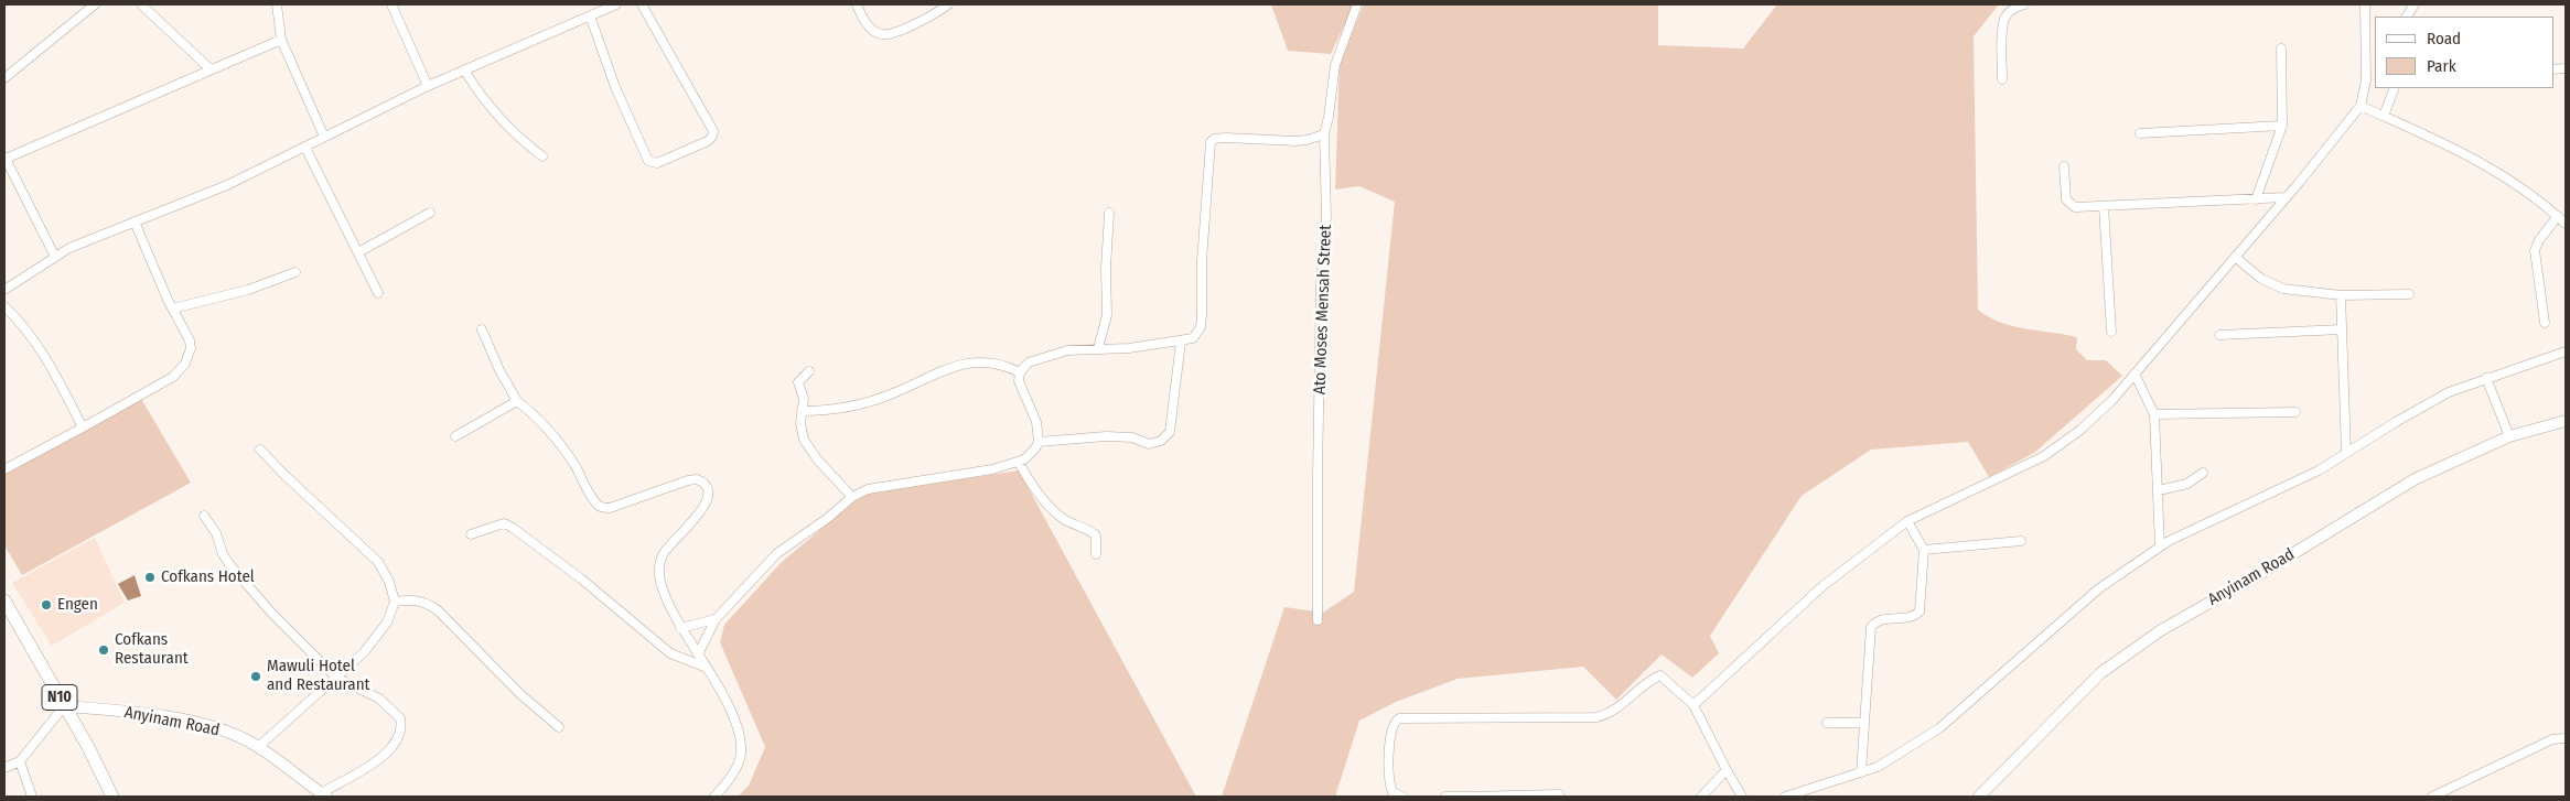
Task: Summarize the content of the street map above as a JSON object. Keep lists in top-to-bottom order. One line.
{"streets":{"main road":["N10"],"street":["Ato Moses Mensah Street","Anyinam Road"]},"crossings":[["Anyinam Road","N10"]],"places":["Cofkans Hotel","Engen","Cofkans Restaurant","Mawuli Hotel and Restaurant"],"legend":["Road","Park"]}
